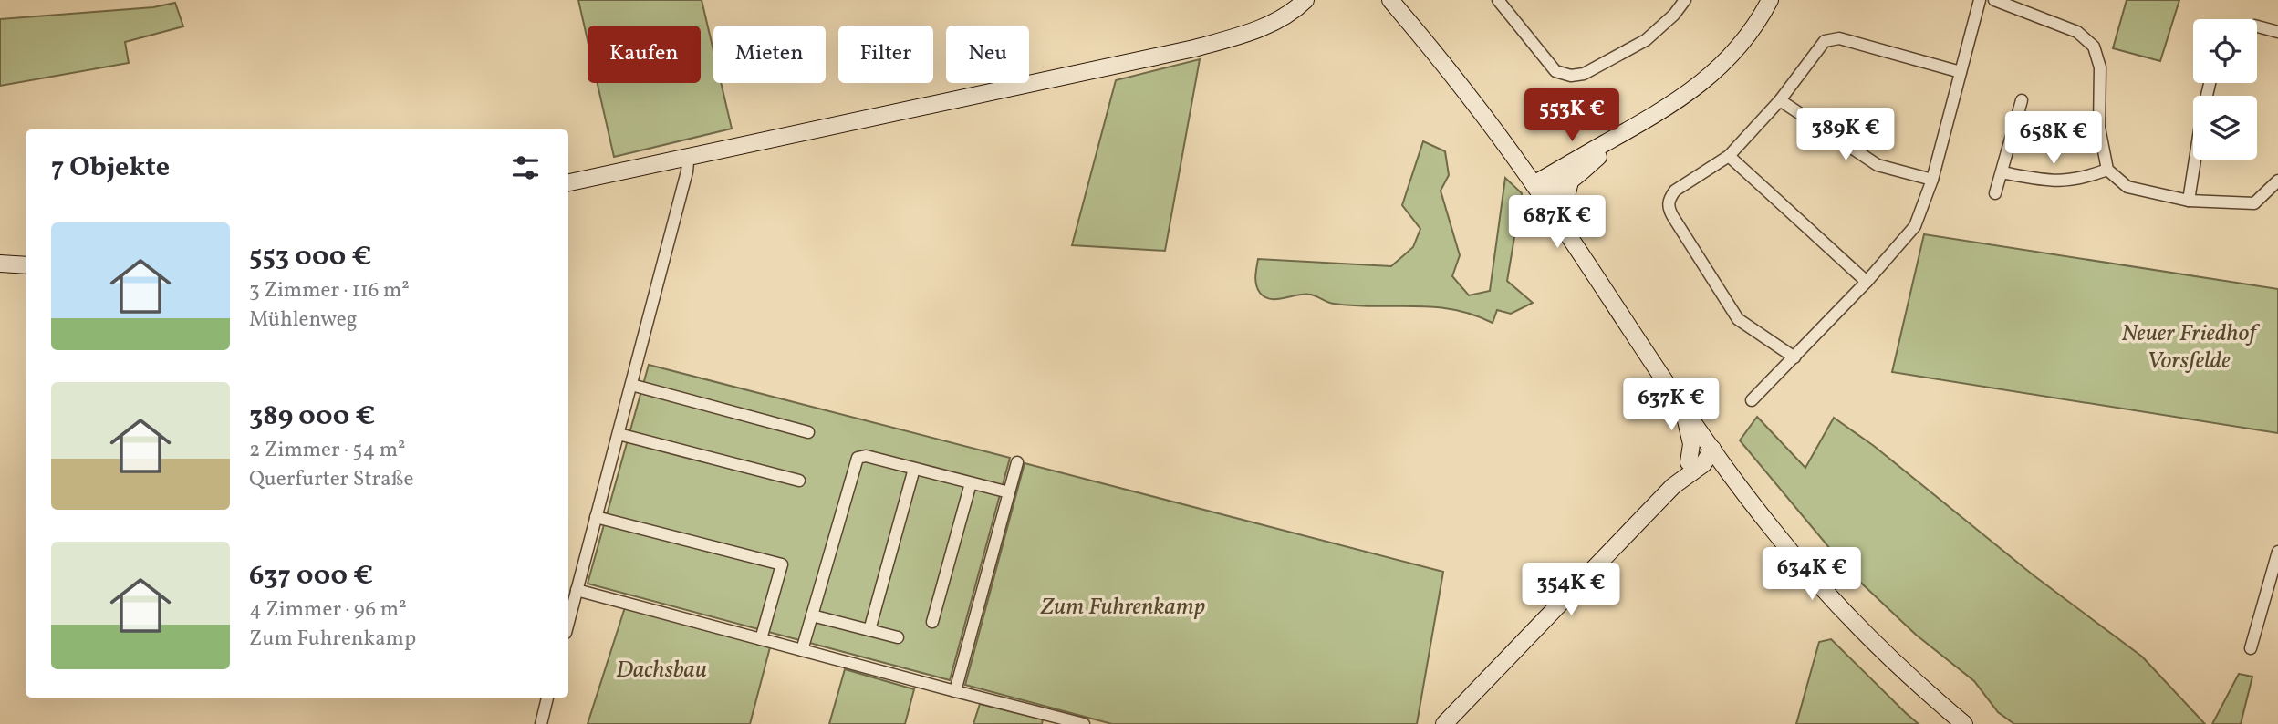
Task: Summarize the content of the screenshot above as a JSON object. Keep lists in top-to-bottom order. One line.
{"parks":["Neuer Friedhof Vorsfelde","Zum Fuhrenkamp","Dachsbau"],"page":{"chip":["Kaufen","Mieten","Filter","Neu"],"price":["553K €","389K €","658K €","687K €","637K €","634K €","354K €"],"heading":"7 Objekte","list":[{"name":"553 000 €","note":"3 Zimmer · 116 m² · Mühlenweg"},{"name":"389 000 €","note":"2 Zimmer · 54 m² · Querfurter Straße"},{"name":"637 000 €","note":"4 Zimmer · 96 m² · Zum Fuhrenkamp"}]}}
